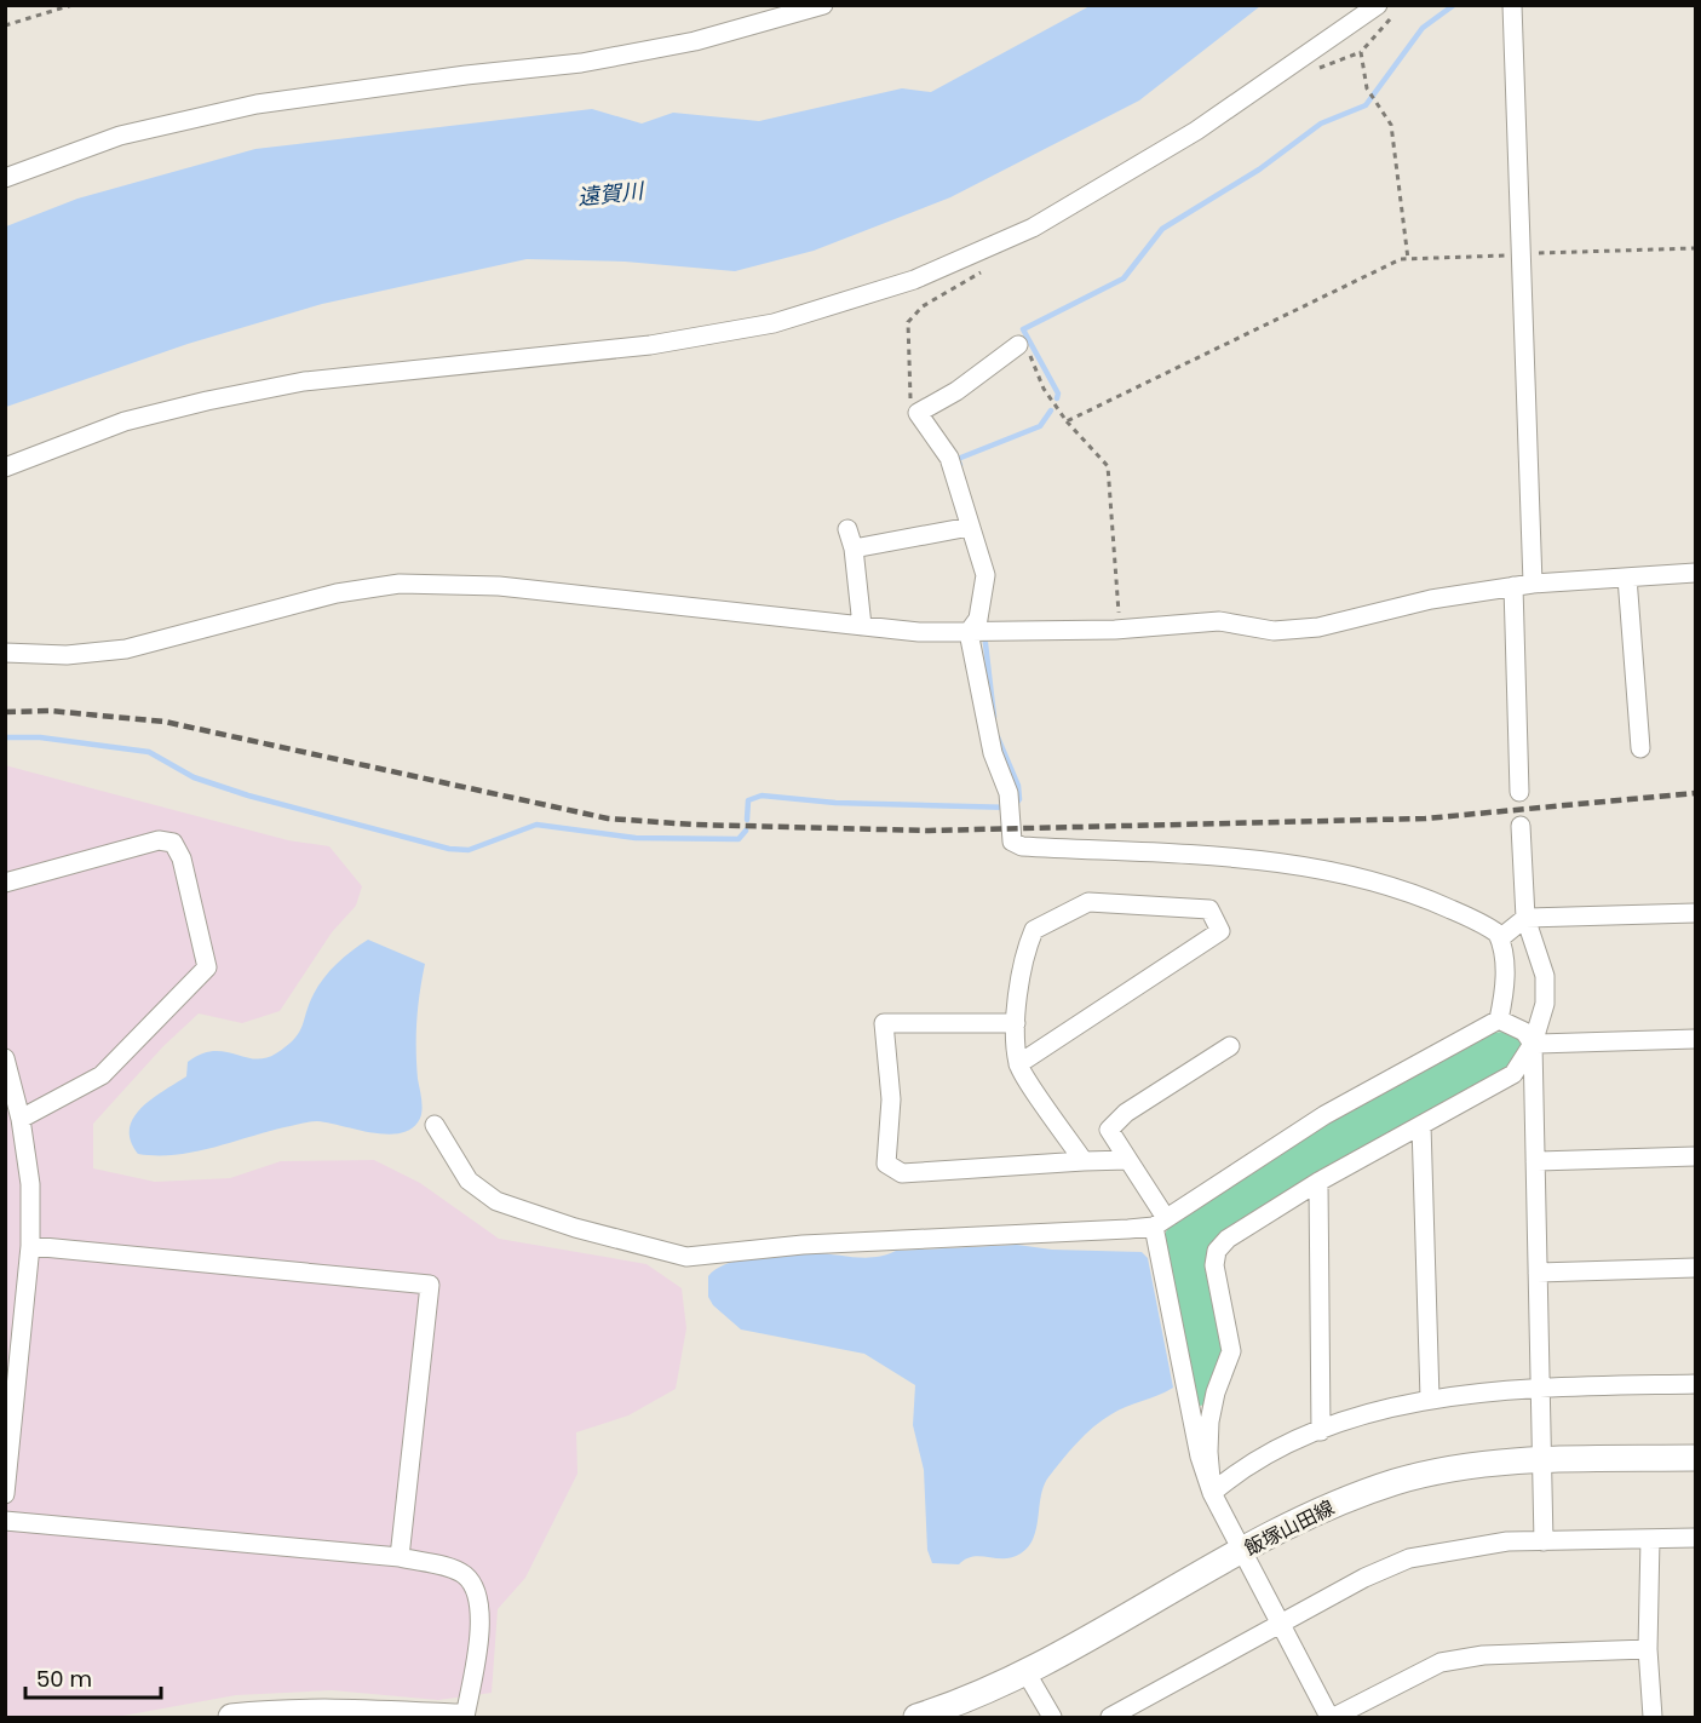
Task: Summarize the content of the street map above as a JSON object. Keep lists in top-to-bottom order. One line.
{"streets":{"main road":["飯塚山田線"]},"water":["遠賀川"],"scale_bar":"50 m"}
